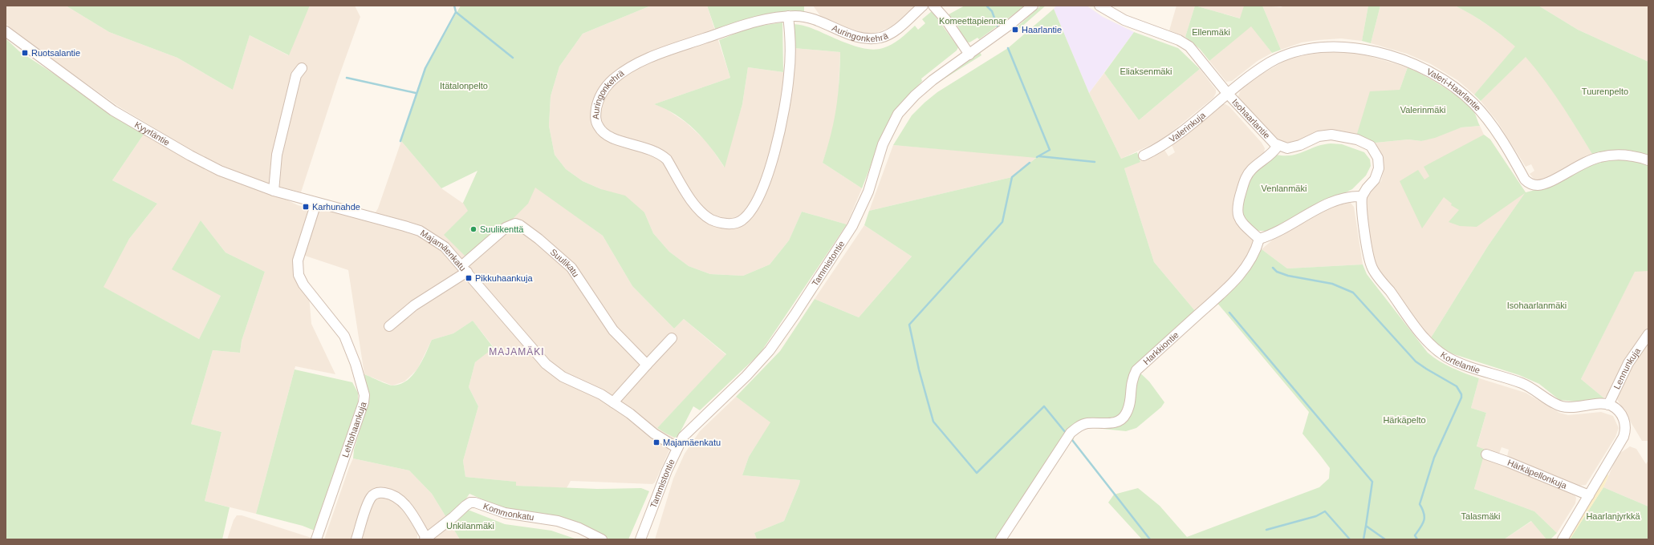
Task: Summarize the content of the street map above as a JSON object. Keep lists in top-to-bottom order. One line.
{"streets":{"street":["Auringonkehrä","Valeri-Haarlantie","Isohaarlantie","Valerinkuja","Kyyrläntie","Majamäenkatu","Suulikatu","Tammistontie","Harkkiontie","Kortelantie","Lennunkuja","Lehtohaankuja","Härkäpellonkuja","Kommonkatu"]},"crossings":[["Valeri-Haarlantie","Isohaarlantie"],["Valeri-Haarlantie","Valerinkuja"],["Isohaarlantie","Valerinkuja"],["Isohaarlantie","Kortelantie"],["Kyyrläntie","Majamäenkatu"],["Kyyrläntie","Lehtohaankuja"],["Majamäenkatu","Suulikatu"],["Majamäenkatu","Tammistontie"],["Majamäenkatu","Lehtohaankuja"],["Kortelantie","Lennunkuja"]],"districts":["MAJAMÄKI"],"parks":["Komeettapiennar","Ellenmäki","Eliaksenmäki","Itätalonpelto","Tuurenpelto","Valerinmäki","Venlanmäki","Isohaarlanmäki","Härkäpelto","Talasmäki","Haarlanjyrkkä","Unkilanmäki"],"places":{"transit":["Haarlantie","Ruotsalantie","Karhunahde","Pikkuhaankuja","Majamäenkatu"],"other":["Suulikenttä"]}}
